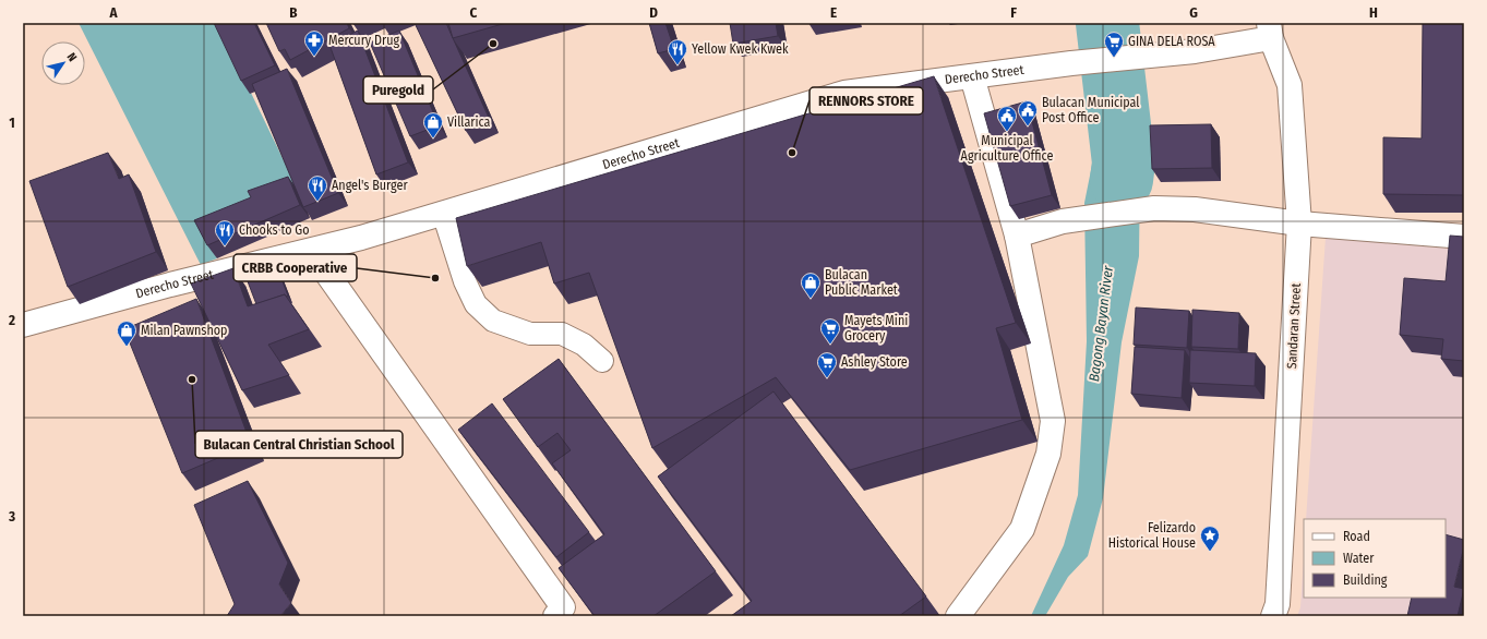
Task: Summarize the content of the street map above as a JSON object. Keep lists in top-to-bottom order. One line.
{"streets":{"street":["Derecho Street","Sandaran Street"]},"crossings":[["Derecho Street","Sandaran Street"]],"water":["Bagong Bayan River"],"places":{"other":["Puregold","RENNORS STORE","CRBB Cooperative","Bulacan Central Christian School"],"pharmacy":["Mercury Drug"],"supermarket":["GINA DELA ROSA","Mayets Mini Grocery","Ashley Store"],"restaurant":["Yellow Kwek Kwek","Angel's Burger","Chooks to Go"],"public building":["Bulacan Municipal Post Office","Municipal Agriculture Office"],"shop":["Villarica","Bulacan Public Market","Milan Pawnshop"],"place":["Felizardo Historical House"]},"legend":["Road","Water","Building"],"north":"top right","grid":{"columns":["A","B","C","D","E","F","G","H"],"rows":["1","2","3"]}}
